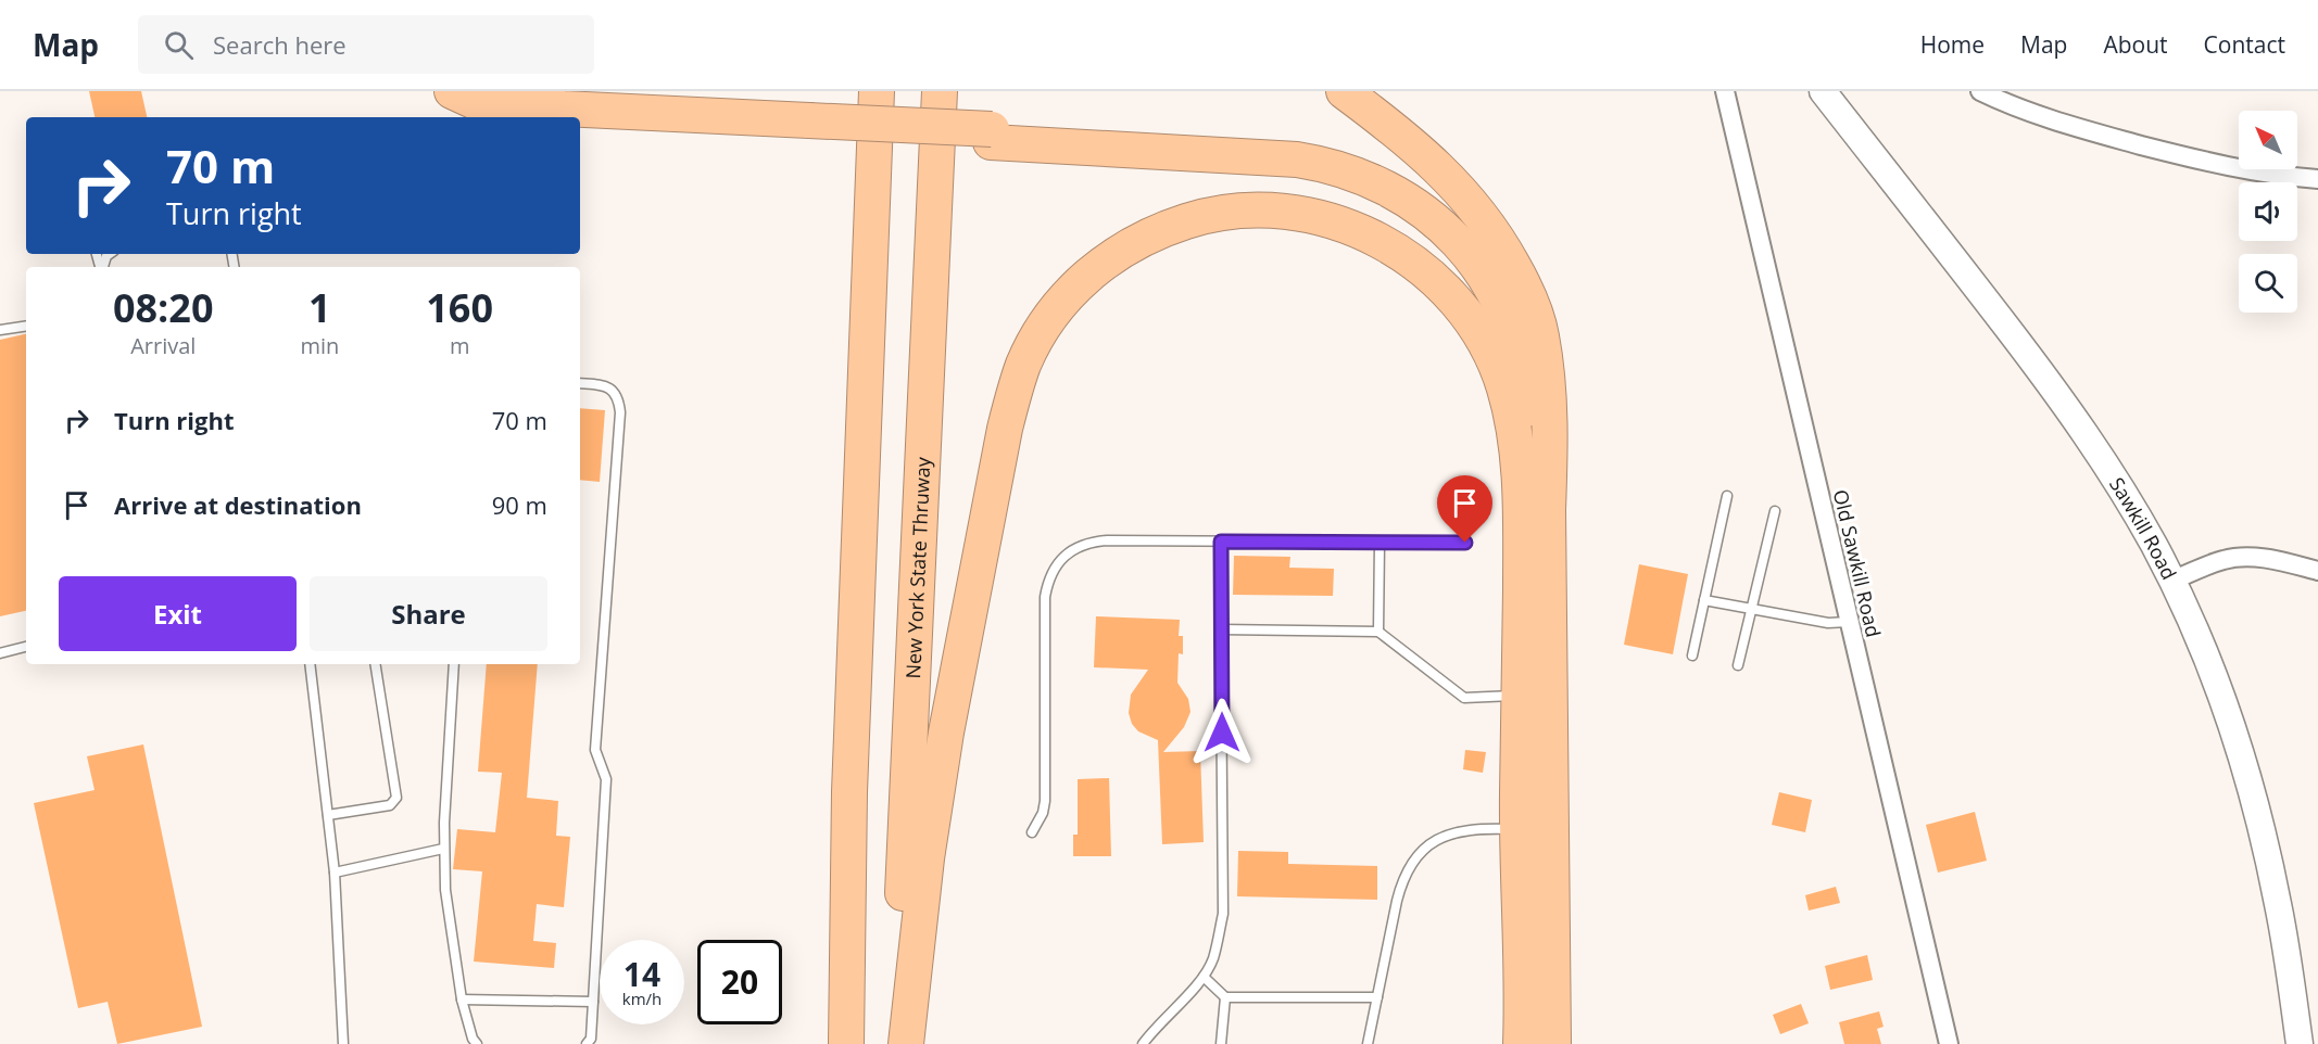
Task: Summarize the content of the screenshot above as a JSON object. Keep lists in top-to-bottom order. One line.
{"streets":{"highway":["New York State Thruway"],"street":["Sawkill Road","Old Sawkill Road"]},"north":"top left","page":{"header":"Map","search":"Search here","nav":["Home","Map","About","Contact"],"turn":["70 m","Turn right"],"eta":["08:20","Arrival","1","min","160","m"],"list":[{"name":"Turn right","value":"70 m"},{"name":"Arrive at destination","value":"90 m"}],"buttons":["Exit","Share"],"speed":"14 km/h","limit":"20"}}
